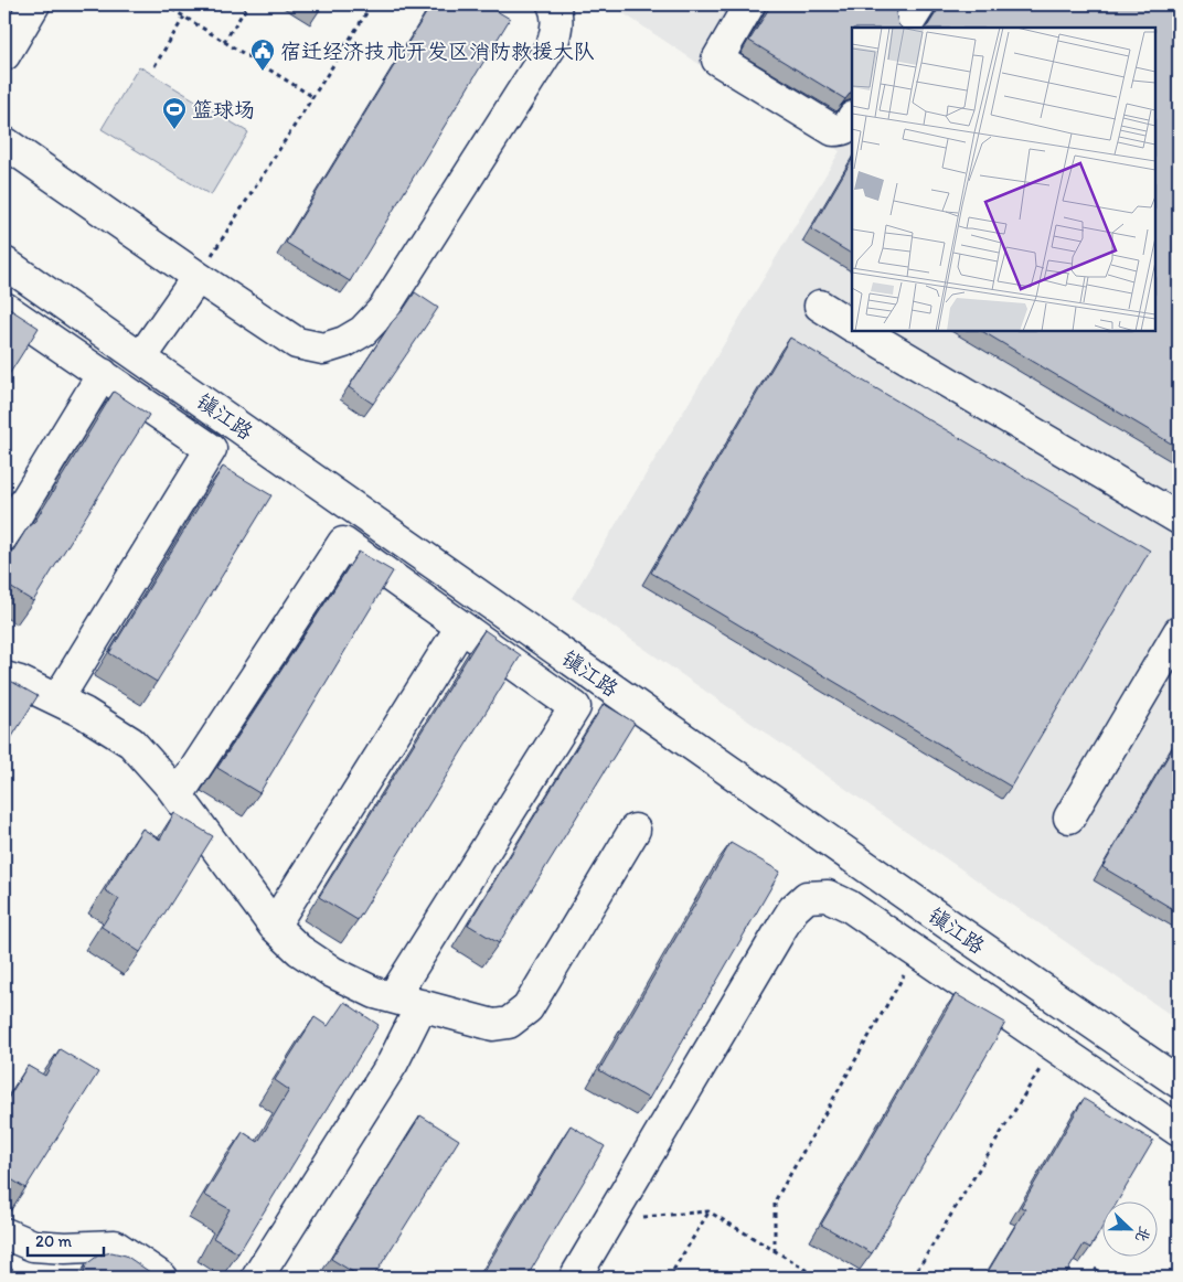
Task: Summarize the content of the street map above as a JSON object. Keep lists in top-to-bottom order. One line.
{"streets":{"street":["镇江路"]},"places":{"public building":["宿迁经济技术开发区消防救援大队"],"sports":["篮球场"]},"scale_bar":"20 m","north":"right"}
